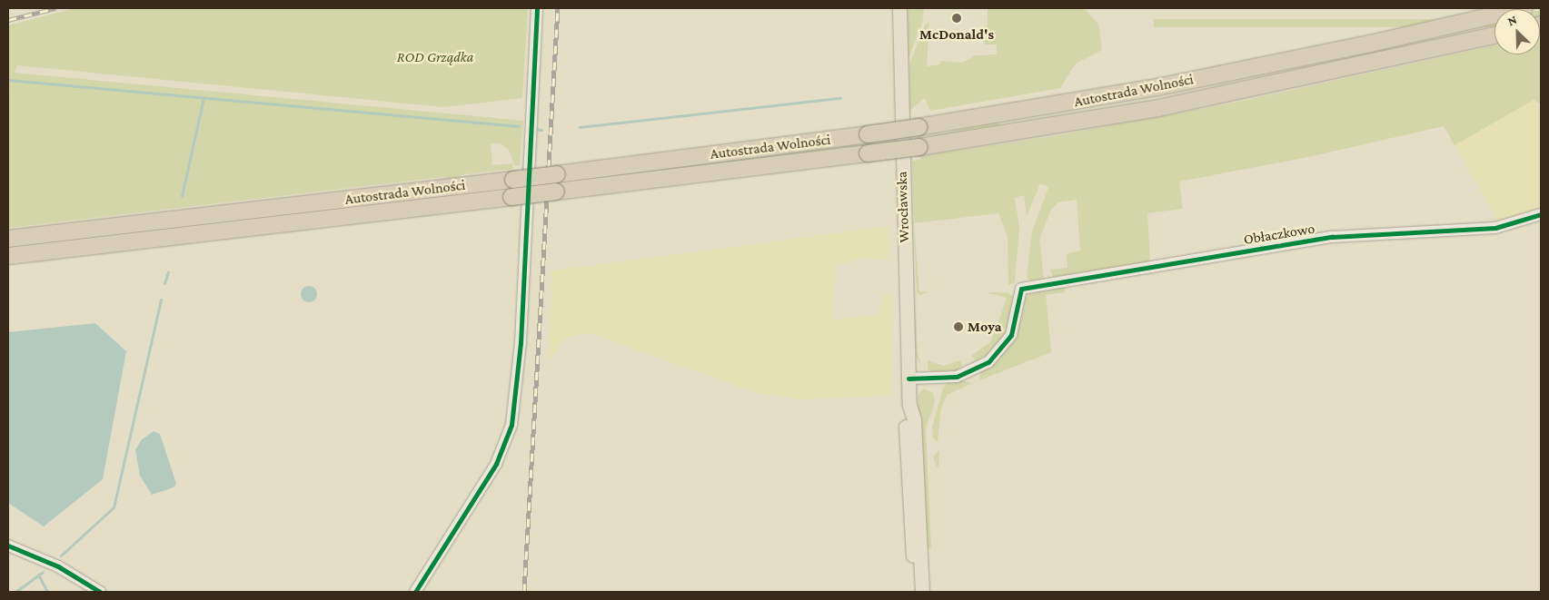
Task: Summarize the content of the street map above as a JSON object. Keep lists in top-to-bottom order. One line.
{"streets":{"highway":["Autostrada Wolności"],"main road":["Wrocławska"],"street":["Obłaczkowo"]},"crossings":[["Wrocławska","Obłaczkowo"]],"parks":["ROD Grządka"],"places":["McDonald's","Moya"],"north":"top left"}
